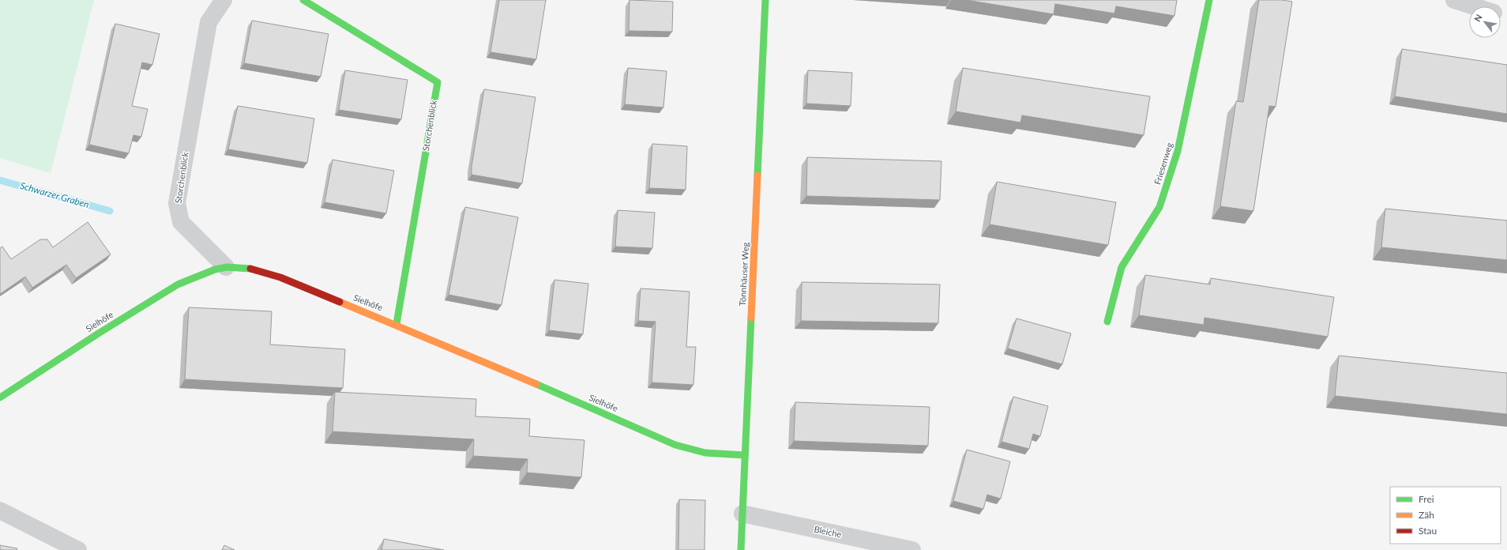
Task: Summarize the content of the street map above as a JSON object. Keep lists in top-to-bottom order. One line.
{"streets":{"street":["Storchenblick","Friesenweg","Tönnhäuser Weg","Sielhöfe","Bleiche"]},"crossings":[["Storchenblick","Sielhöfe"],["Tönnhäuser Weg","Sielhöfe"],["Tönnhäuser Weg","Bleiche"]],"water":["Schwarzer Graben"],"legend":["Frei","Zäh","Stau"],"north":"top left"}
